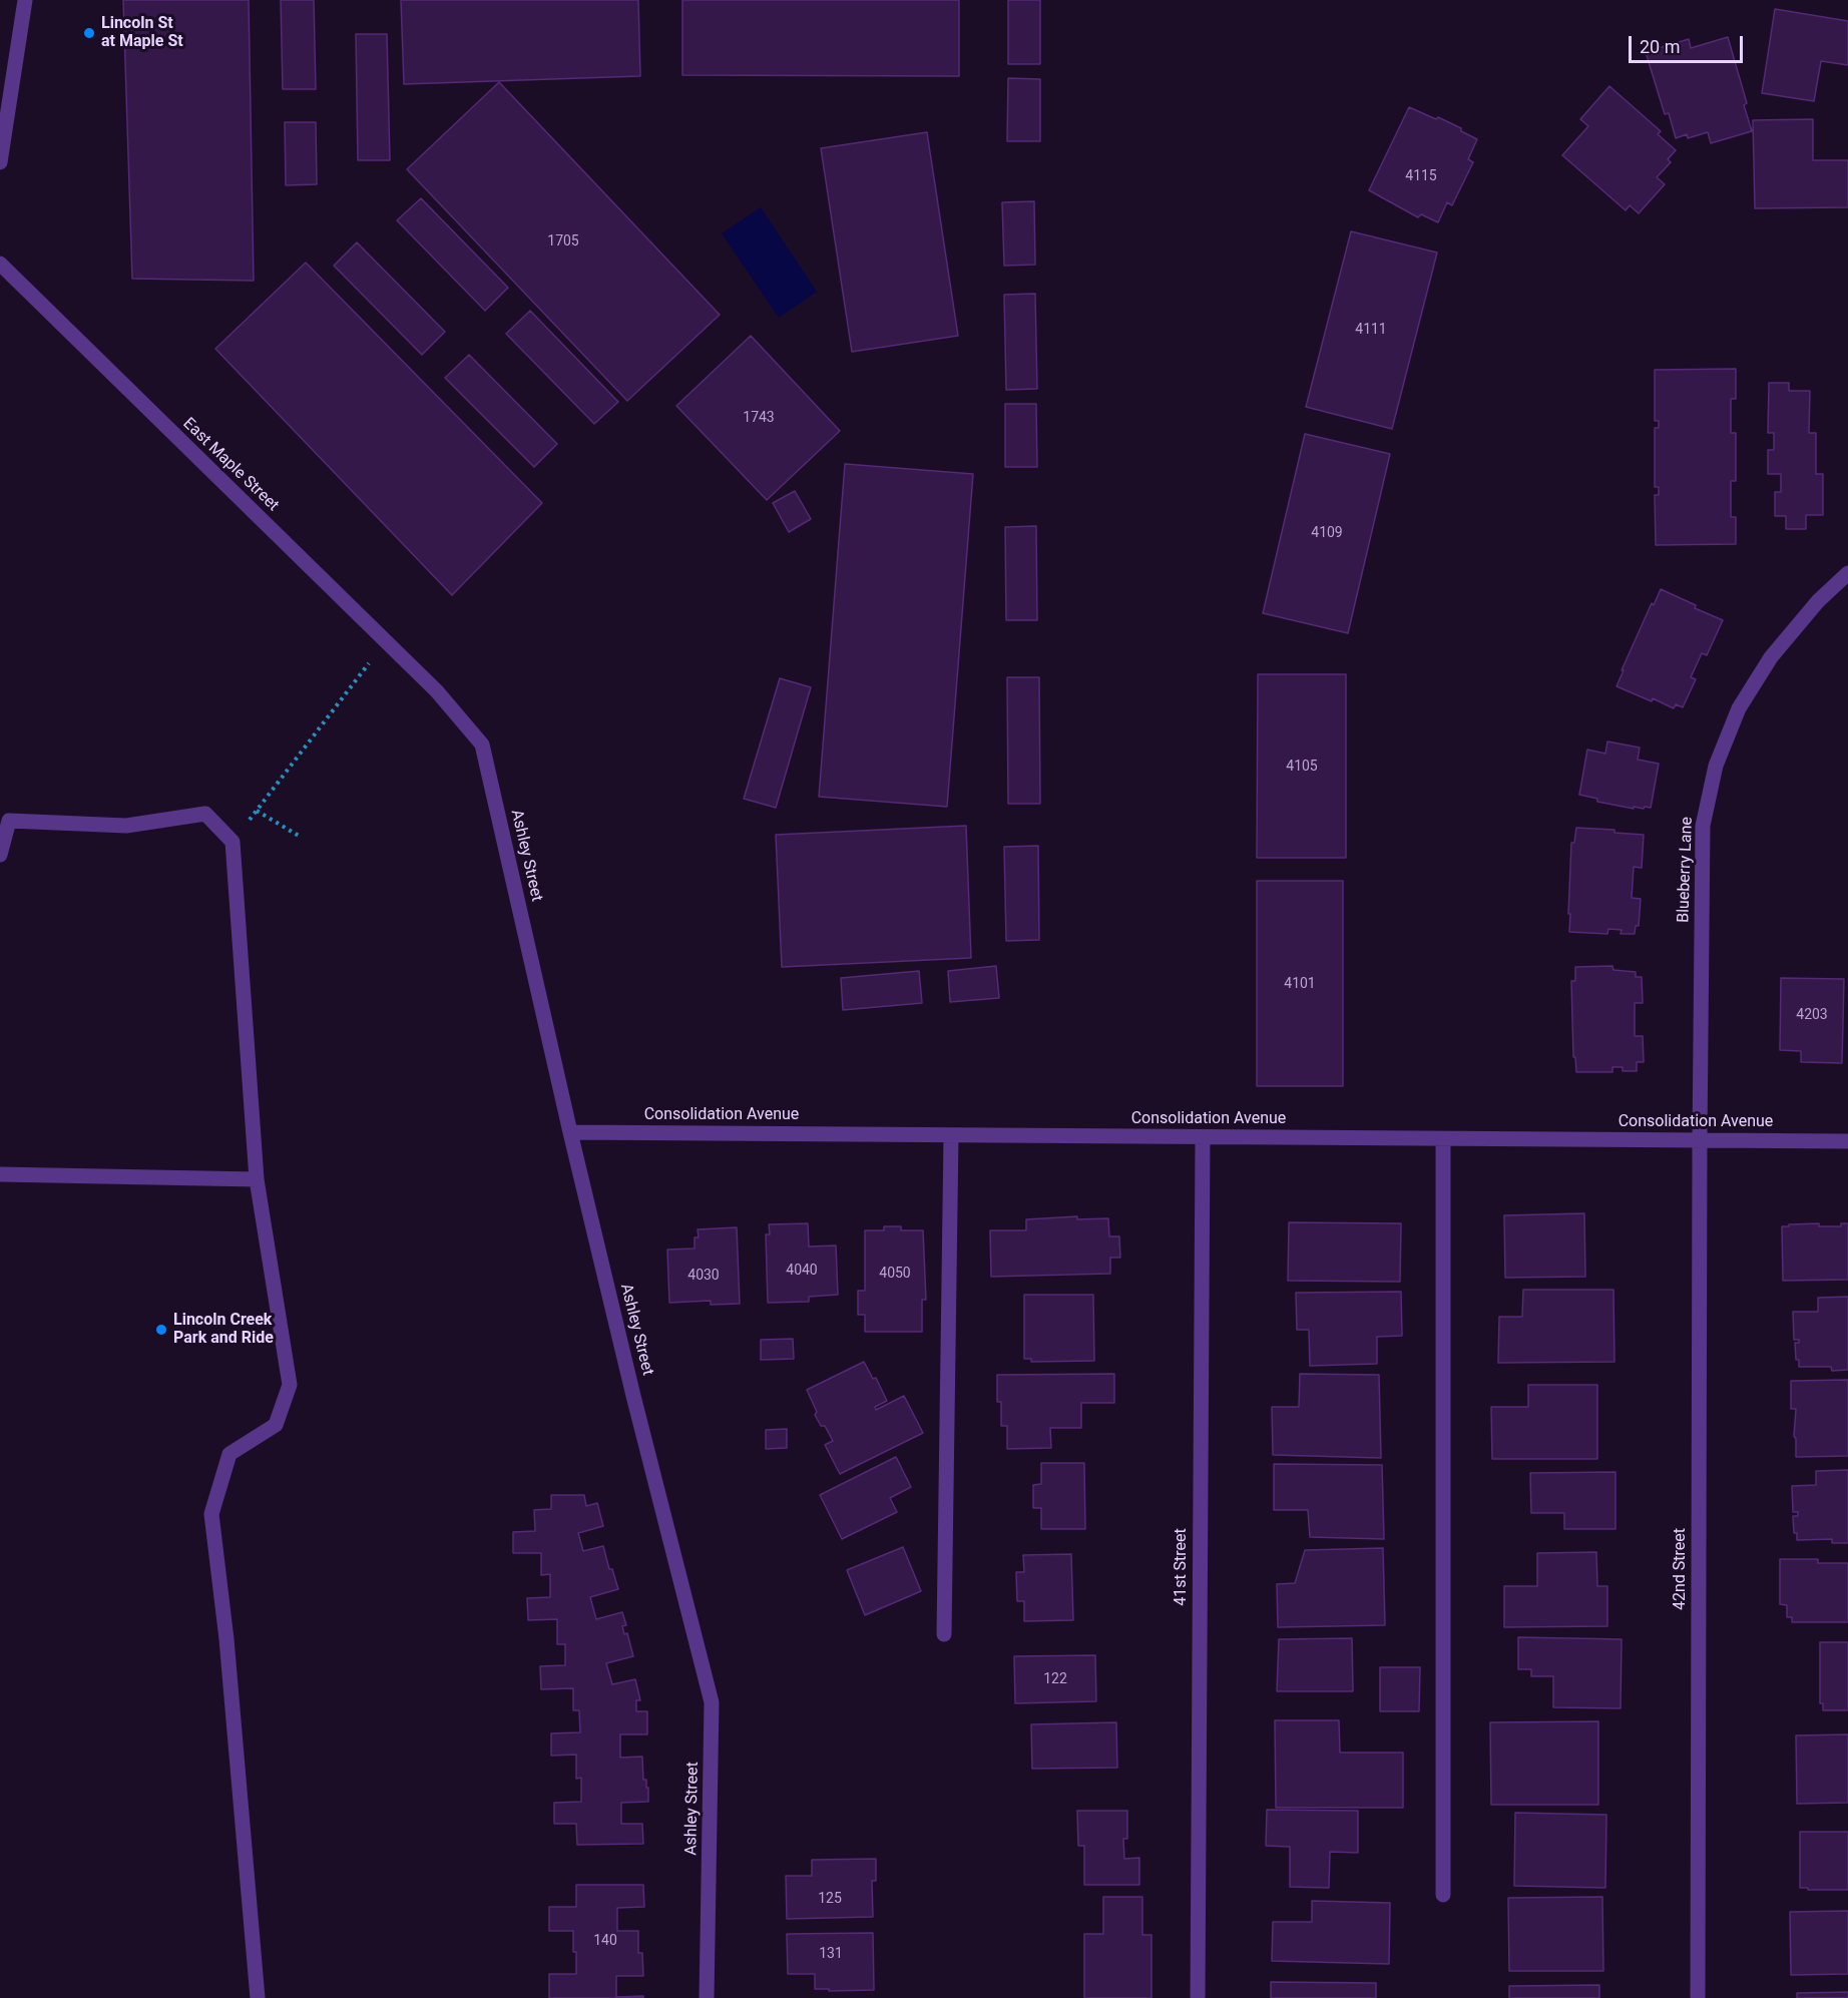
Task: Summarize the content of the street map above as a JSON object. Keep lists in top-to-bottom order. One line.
{"streets":{"street":["East Maple Street","Ashley Street","Blueberry Lane","Consolidation Avenue","41st Street","42nd Street"]},"crossings":[["East Maple Street","Ashley Street"],["Ashley Street","Consolidation Avenue"],["Blueberry Lane","Consolidation Avenue"],["Blueberry Lane","42nd Street"],["Consolidation Avenue","41st Street"],["Consolidation Avenue","42nd Street"]],"places":["Lincoln St at Maple St","Lincoln Creek Park and Ride"],"house_numbers":["4115","1705","4111","1743","4109","4105","4101","4203","4040","4050","4030","122","125","140","131"],"scale_bar":"20 m"}
